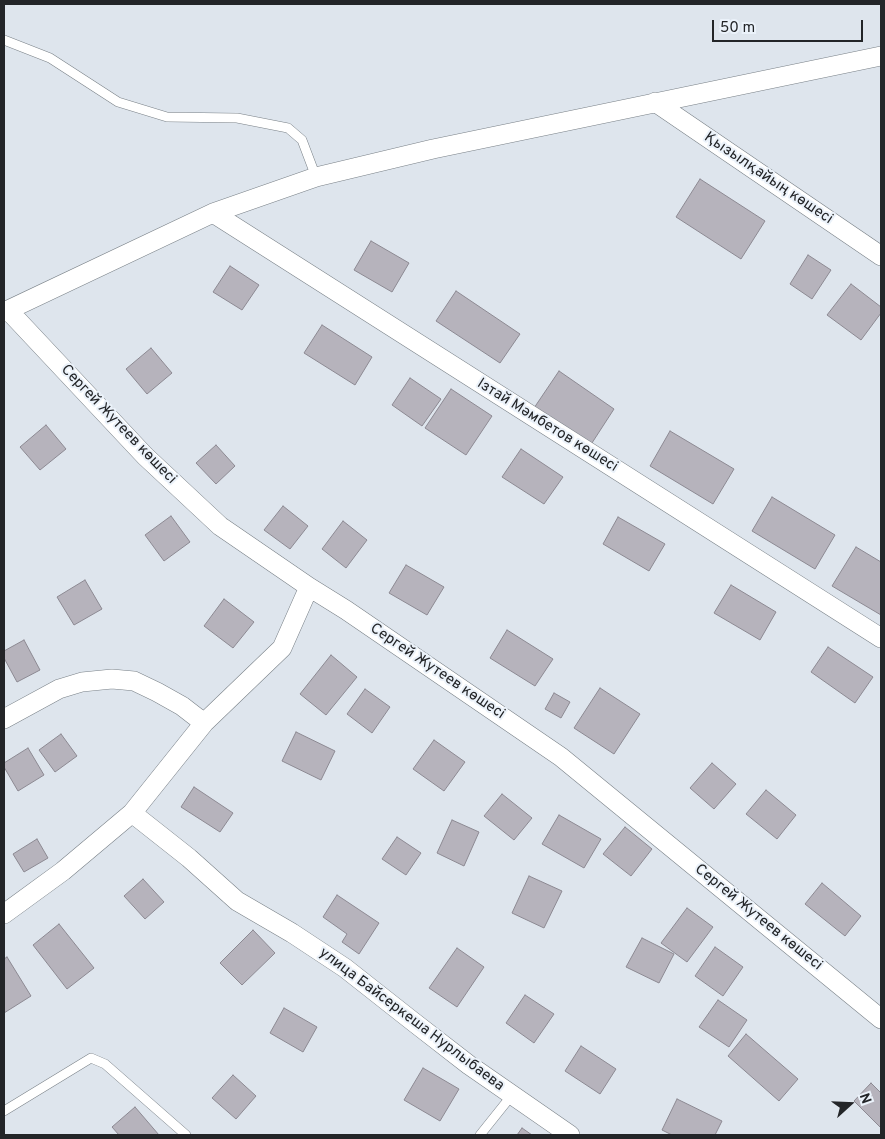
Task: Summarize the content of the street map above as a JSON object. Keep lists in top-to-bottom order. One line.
{"streets":{"street":["Қызылқайың көшесі","Сергей Жутеев көшесі","Ізтай Мәмбетов көшесі","улица Байсеркеша Нурлыбаева"]},"scale_bar":"50 m","north":"right"}
